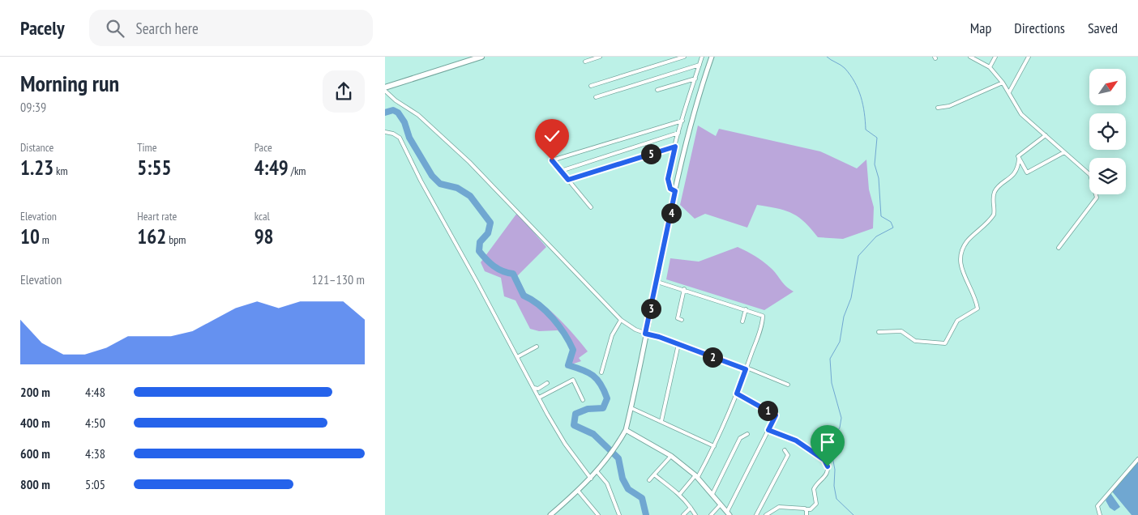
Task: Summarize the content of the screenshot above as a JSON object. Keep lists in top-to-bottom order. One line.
{"north":"top right","page":{"header":"Pacely","search":"Search here","nav":["Map","Directions","Saved"],"heading":["Morning run","09:39"],"stats":[["Distance","1.23 km"],["Time","5:55"],["Pace","4:49 /km"],["Elevation","10 m"],["Heart rate","162 bpm"],["kcal","98"]],"pins":["5","4","3","2","1"],"chart":["Elevation","121–130 m"],"list":[{"name":"200 m","note":"4:48"},{"name":"400 m","note":"4:50"},{"name":"600 m","note":"4:38"},{"name":"800 m","note":"5:05"}]}}
